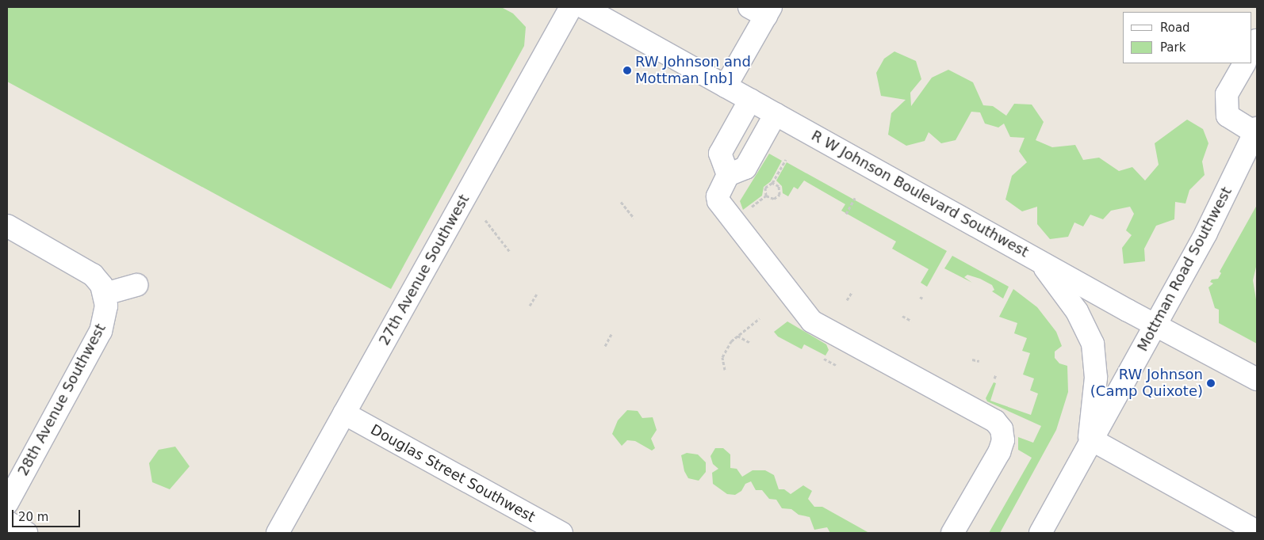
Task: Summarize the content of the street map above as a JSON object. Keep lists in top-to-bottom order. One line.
{"streets":{"street":["R W Johnson Boulevard Southwest","Mottman Road Southwest","27th Avenue Southwest","28th Avenue Southwest","Douglas Street Southwest"]},"crossings":[["R W Johnson Boulevard Southwest","Mottman Road Southwest"],["27th Avenue Southwest","Douglas Street Southwest"]],"places":["RW Johnson and Mottman [nb]","RW Johnson (Camp Quixote)"],"legend":["Road","Park"],"scale_bar":"20 m"}
